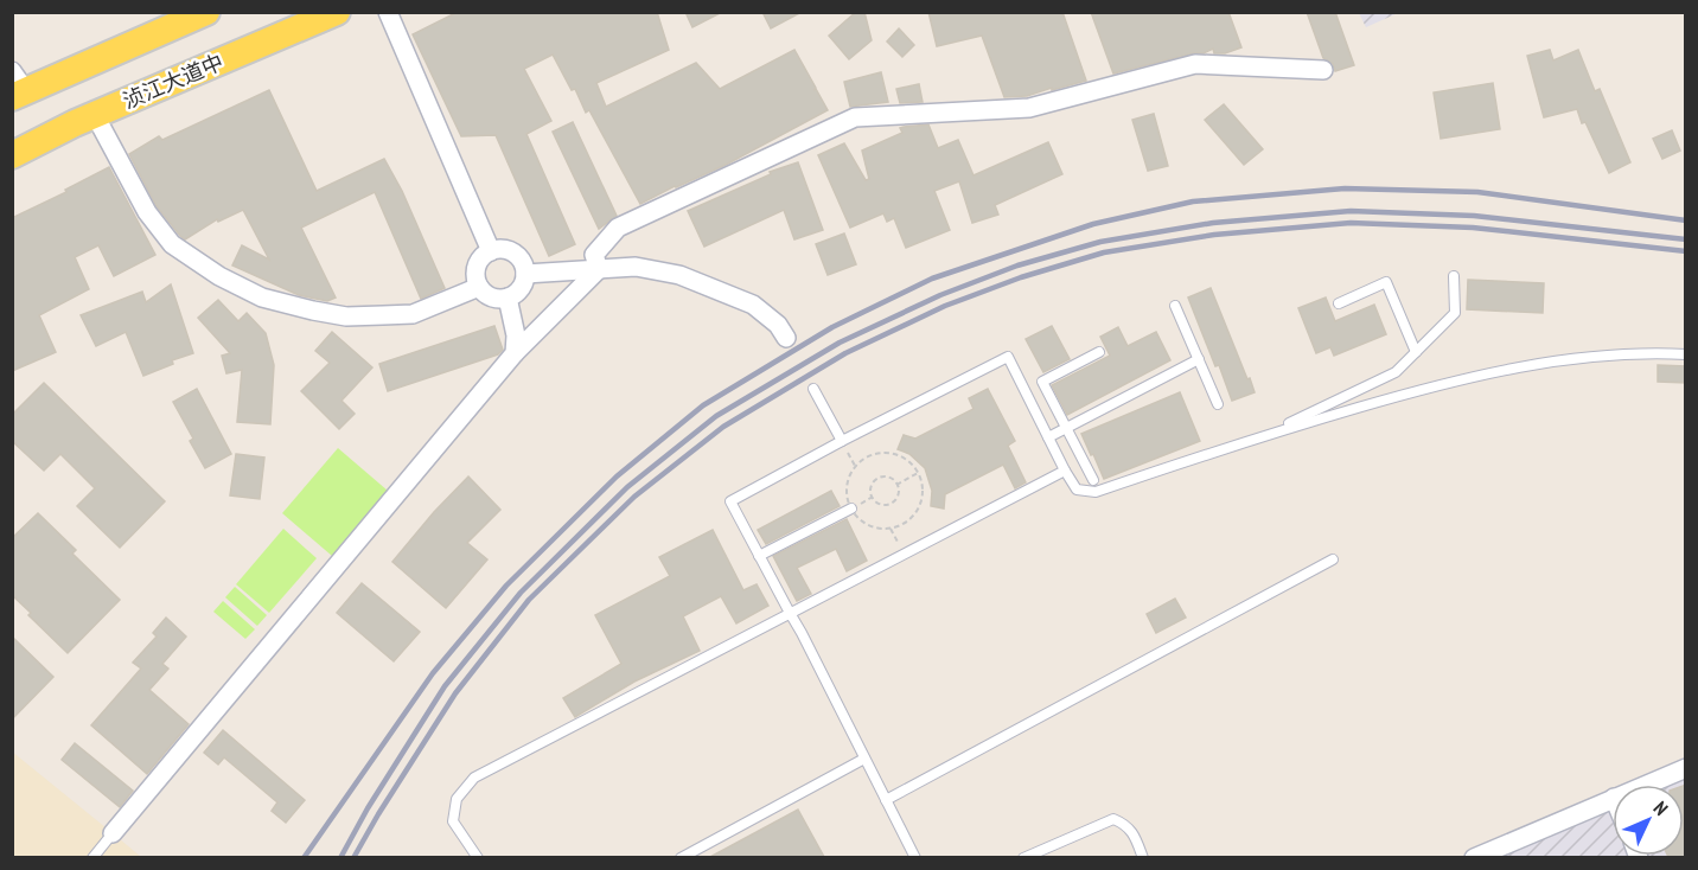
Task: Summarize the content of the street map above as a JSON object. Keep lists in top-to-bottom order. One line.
{"streets":{"main road":["浈江大道中"]},"north":"top right"}
